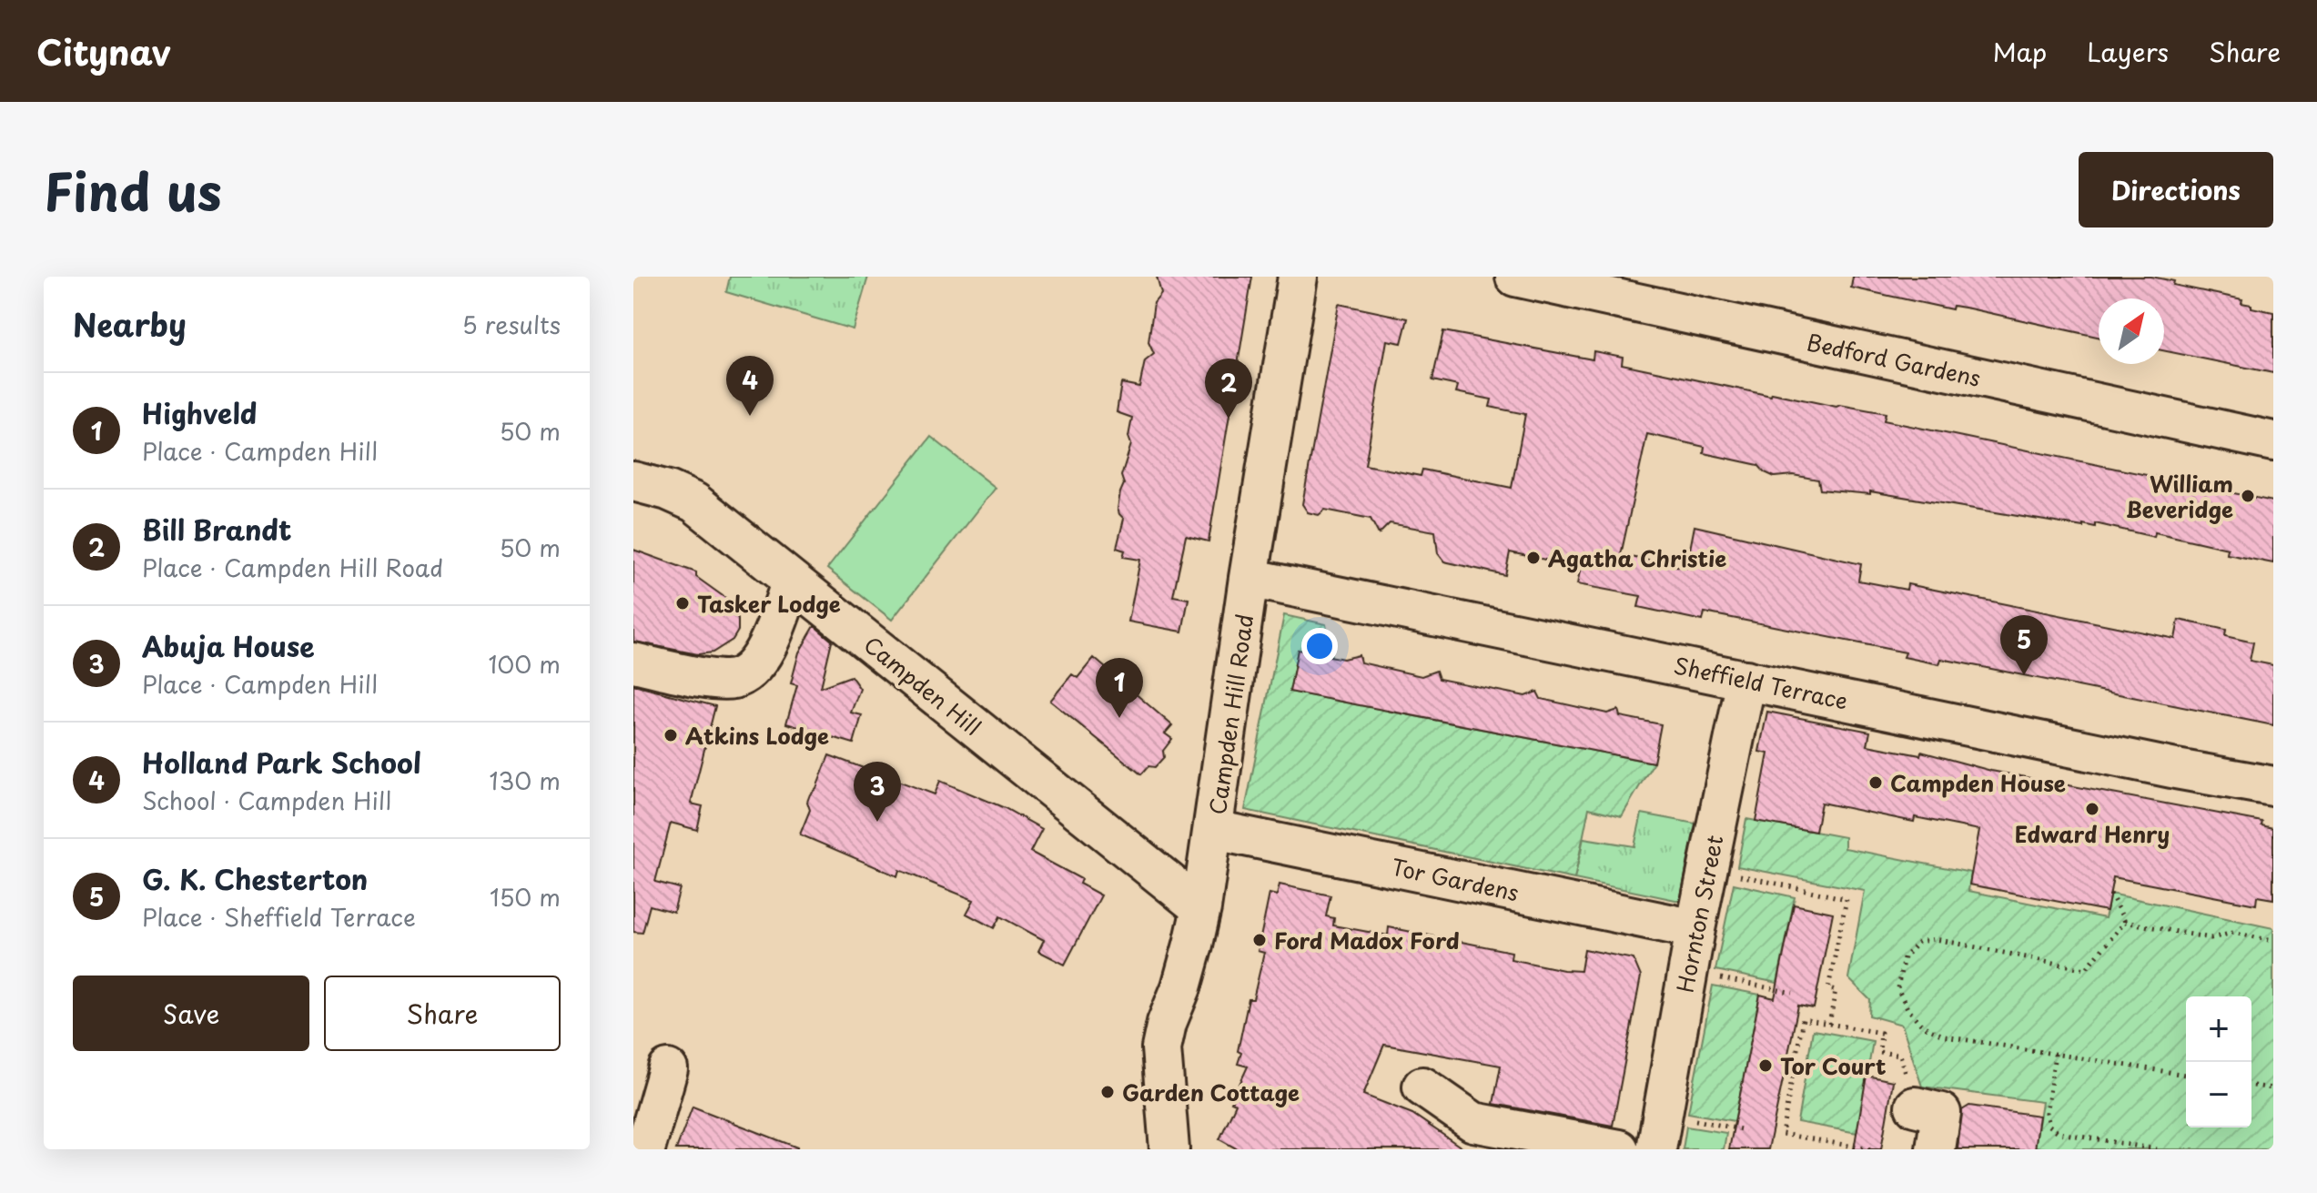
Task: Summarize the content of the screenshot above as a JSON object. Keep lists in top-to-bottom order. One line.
{"streets":{"street":["Bedford Gardens","Sheffield Terrace","Campden Hill","Campden Hill Road","Tor Gardens","Hornton Street"]},"crossings":[["Sheffield Terrace","Campden Hill Road"],["Sheffield Terrace","Hornton Street"],["Campden Hill","Campden Hill Road"],["Campden Hill Road","Tor Gardens"],["Tor Gardens","Hornton Street"]],"places":["William Beveridge","Agatha Christie","Tasker Lodge","Atkins Lodge","Campden House","Edward Henry","Ford Madox Ford","Tor Court","Garden Cottage"],"north":"top right","page":{"header":"Citynav","nav":["Map","Layers","Share"],"title":"Find us","buttons":["Directions",["Save","Share"]],"heading":["Nearby","5 results"],"pins":["4","2","5","1","3"],"list":[{"mark":"1","name":"Highveld","note":"Place · Campden Hill","value":"50 m"},{"mark":"2","name":"Bill Brandt","note":"Place · Campden Hill Road","value":"50 m"},{"mark":"3","name":"Abuja House","note":"Place · Campden Hill","value":"100 m"},{"mark":"4","name":"Holland Park School","note":"School · Campden Hill","value":"130 m"},{"mark":"5","name":"G. K. Chesterton","note":"Place · Sheffield Terrace","value":"150 m"}],"map_buttons":["+","−"]}}
